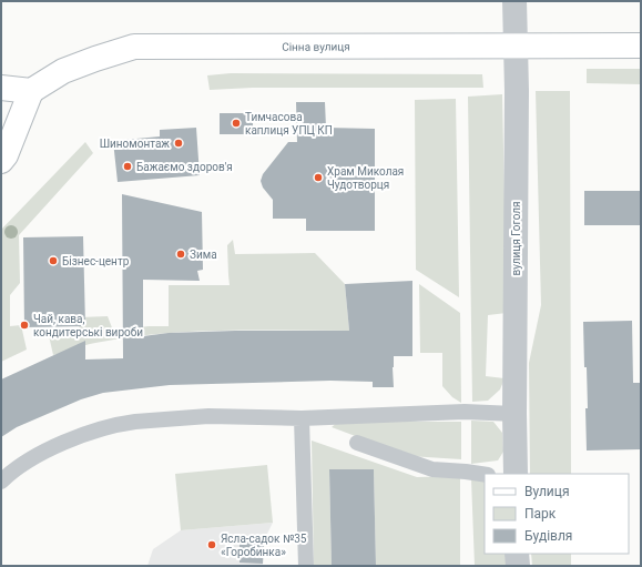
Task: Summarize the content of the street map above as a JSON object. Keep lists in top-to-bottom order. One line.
{"streets":{"main road":["Сінна вулиця"],"street":["вулиця Гоголя"]},"crossings":[["Сінна вулиця","вулиця Гоголя"]],"places":["Тимчасова каплиця УПЦ КП","Шиномонтаж","Бажаємо здоров'я","Храм Миколая Чудотворця","Зима","Бізнес-центр","Чай, кава, кондитерські вироби","Ясла-садок №35 «Горобинка»"],"legend":["Вулиця","Парк","Будівля"]}
